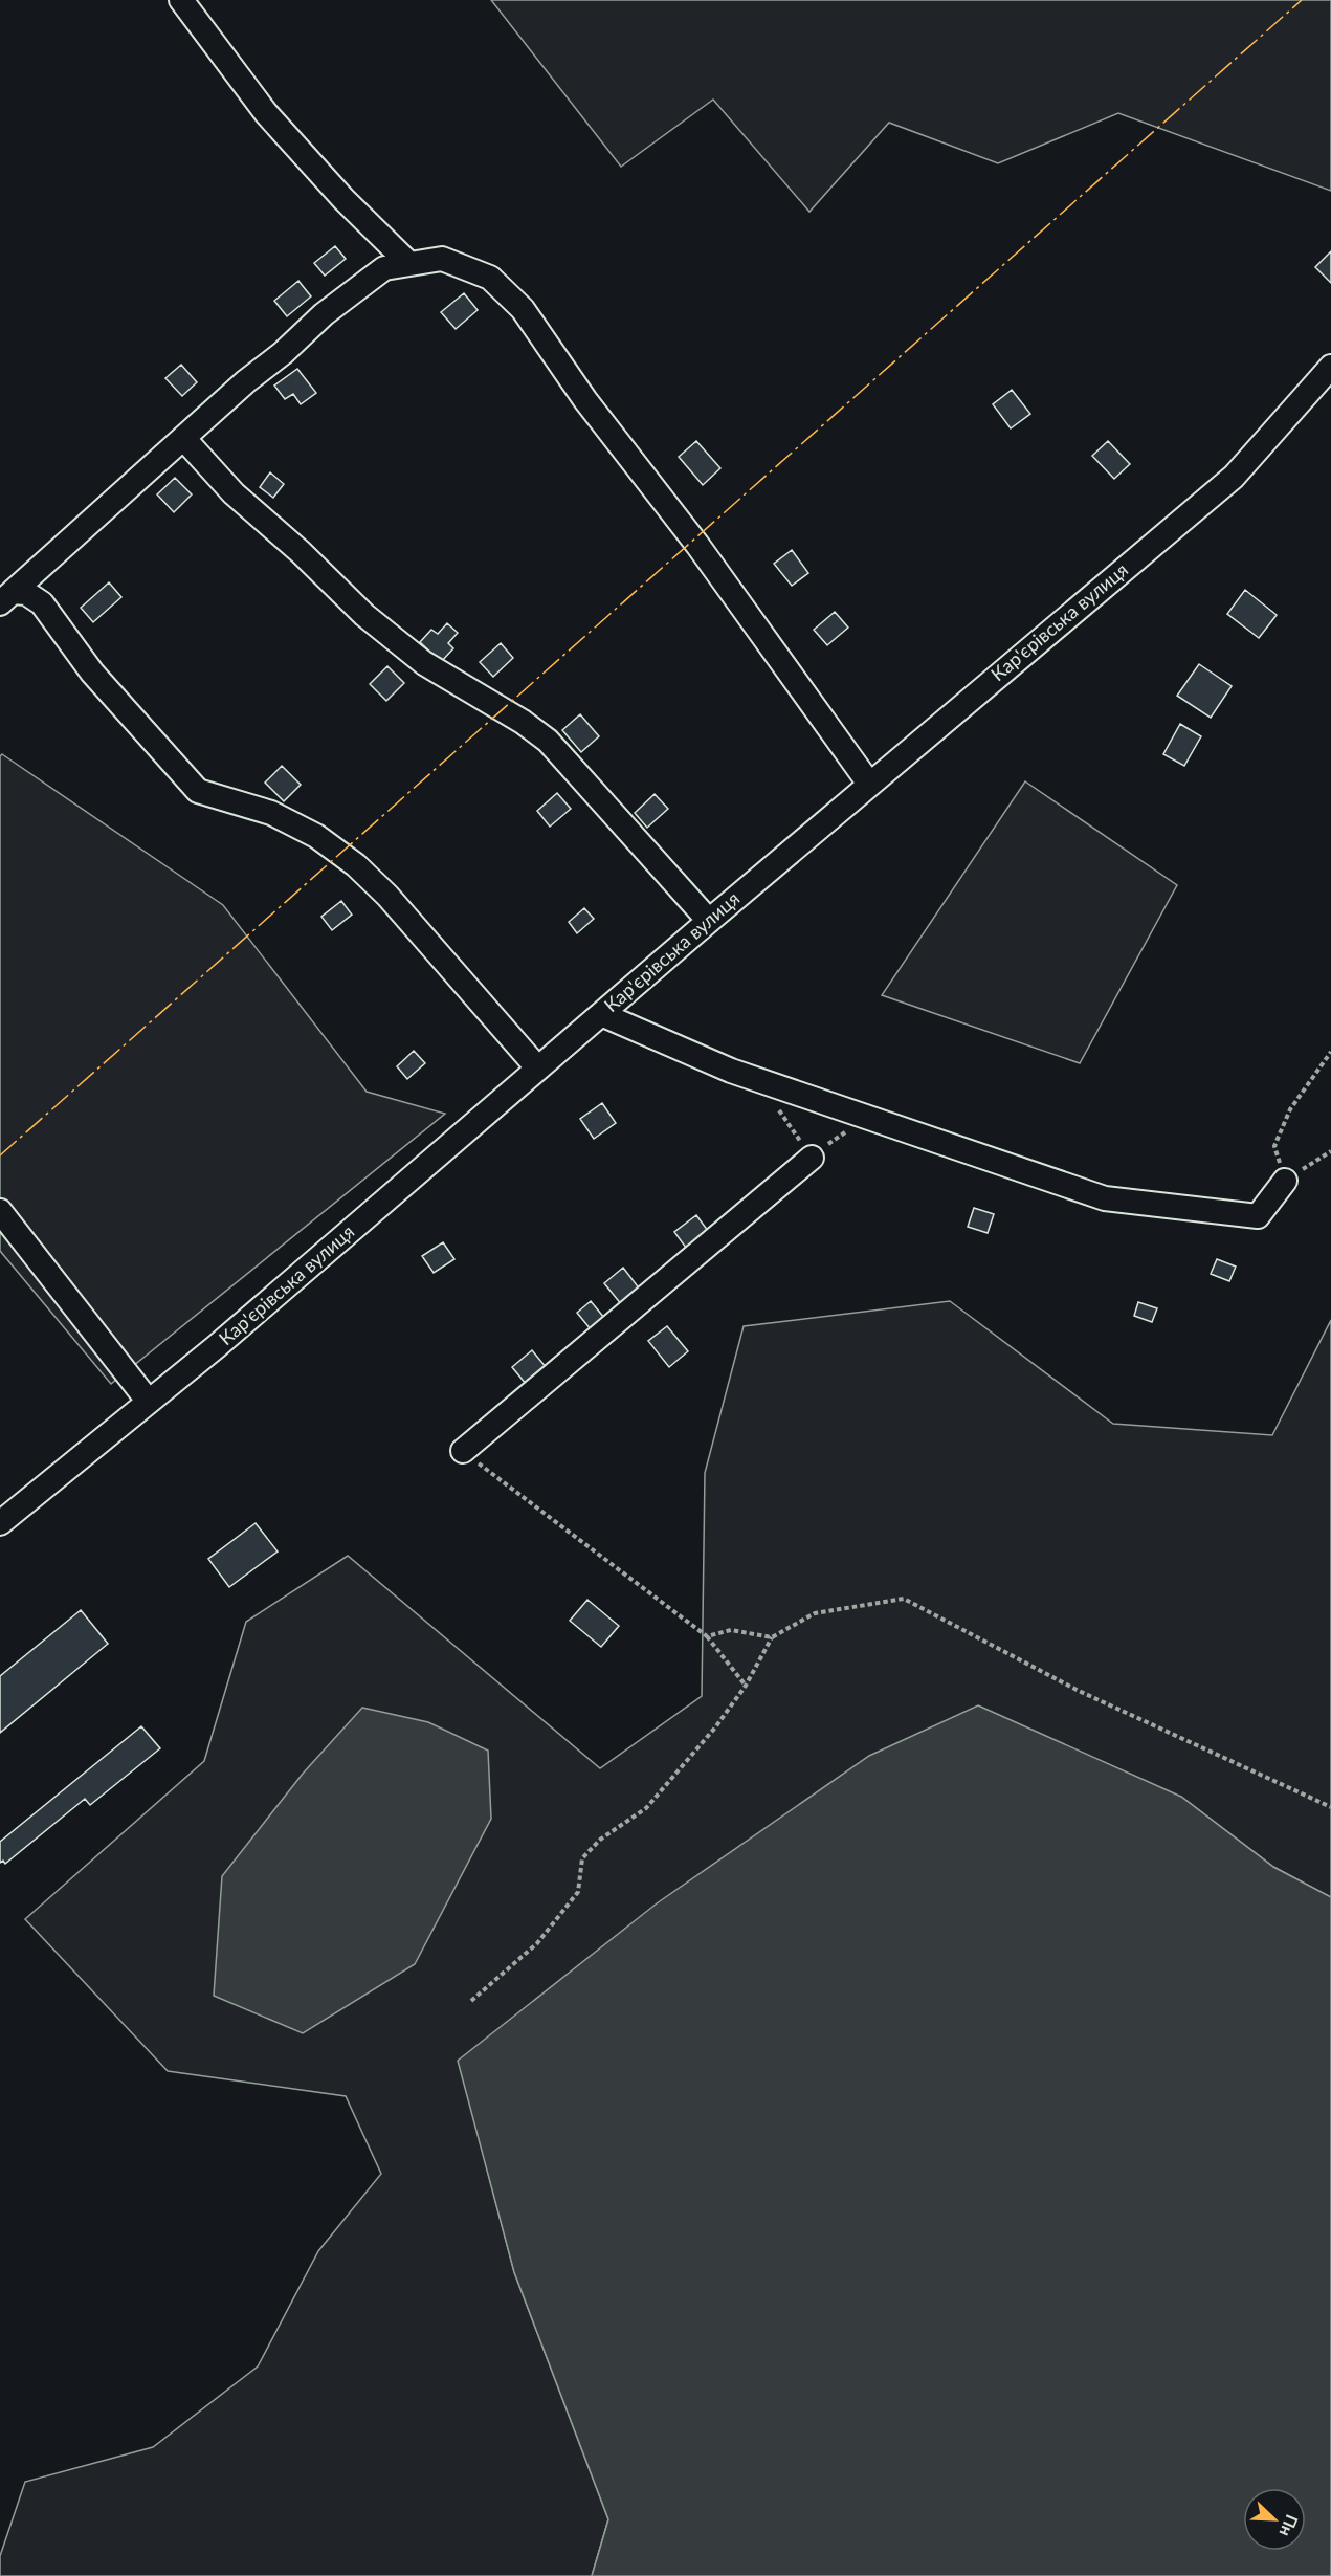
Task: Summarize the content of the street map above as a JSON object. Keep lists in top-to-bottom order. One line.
{"streets":{"street":["Кар'єрівська вулиця"]},"north":"bottom right"}
